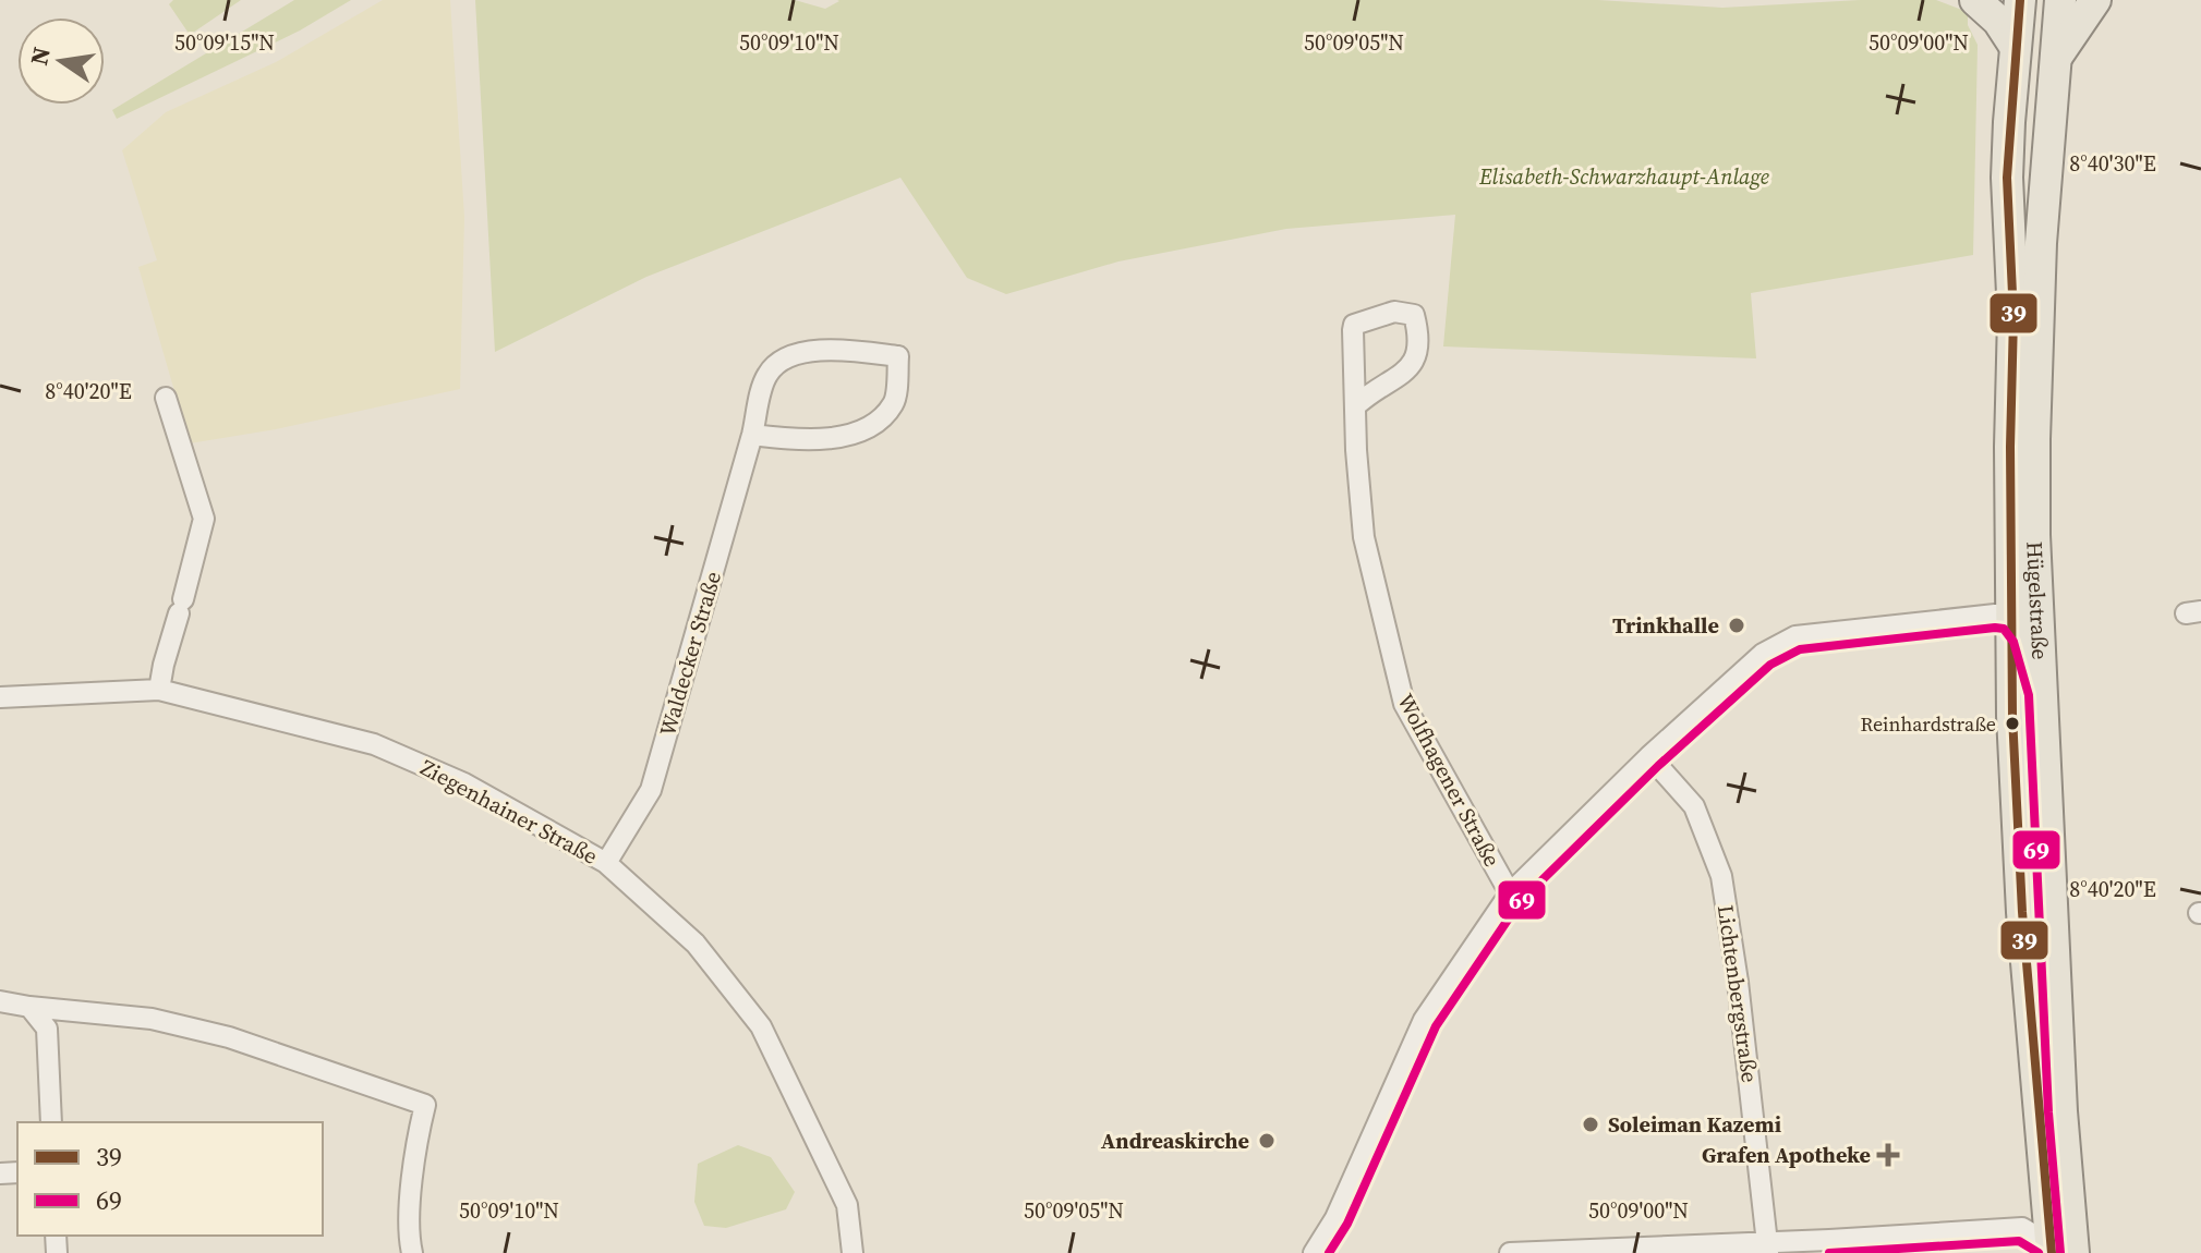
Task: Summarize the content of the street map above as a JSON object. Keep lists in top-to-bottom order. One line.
{"streets":{"main road":["Hügelstraße"],"street":["Waldecker Straße","Wolfhagener Straße","Ziegenhainer Straße","Lichtenbergstraße"]},"crossings":[["Waldecker Straße","Ziegenhainer Straße"]],"parks":["Elisabeth-Schwarzhaupt-Anlage"],"places":{"other":["Trinkhalle","Reinhardstraße","Soleiman Kazemi","Andreaskirche"],"health":["Grafen Apotheke"]},"lines":["transit line 39","transit line 69"],"legend":["39","69"],"north":"left","coordinates":["50°09'15\"N","50°09'10\"N","50°09'05\"N","50°09'00\"N","8°40'30\"E","8°40'20\"E"]}
